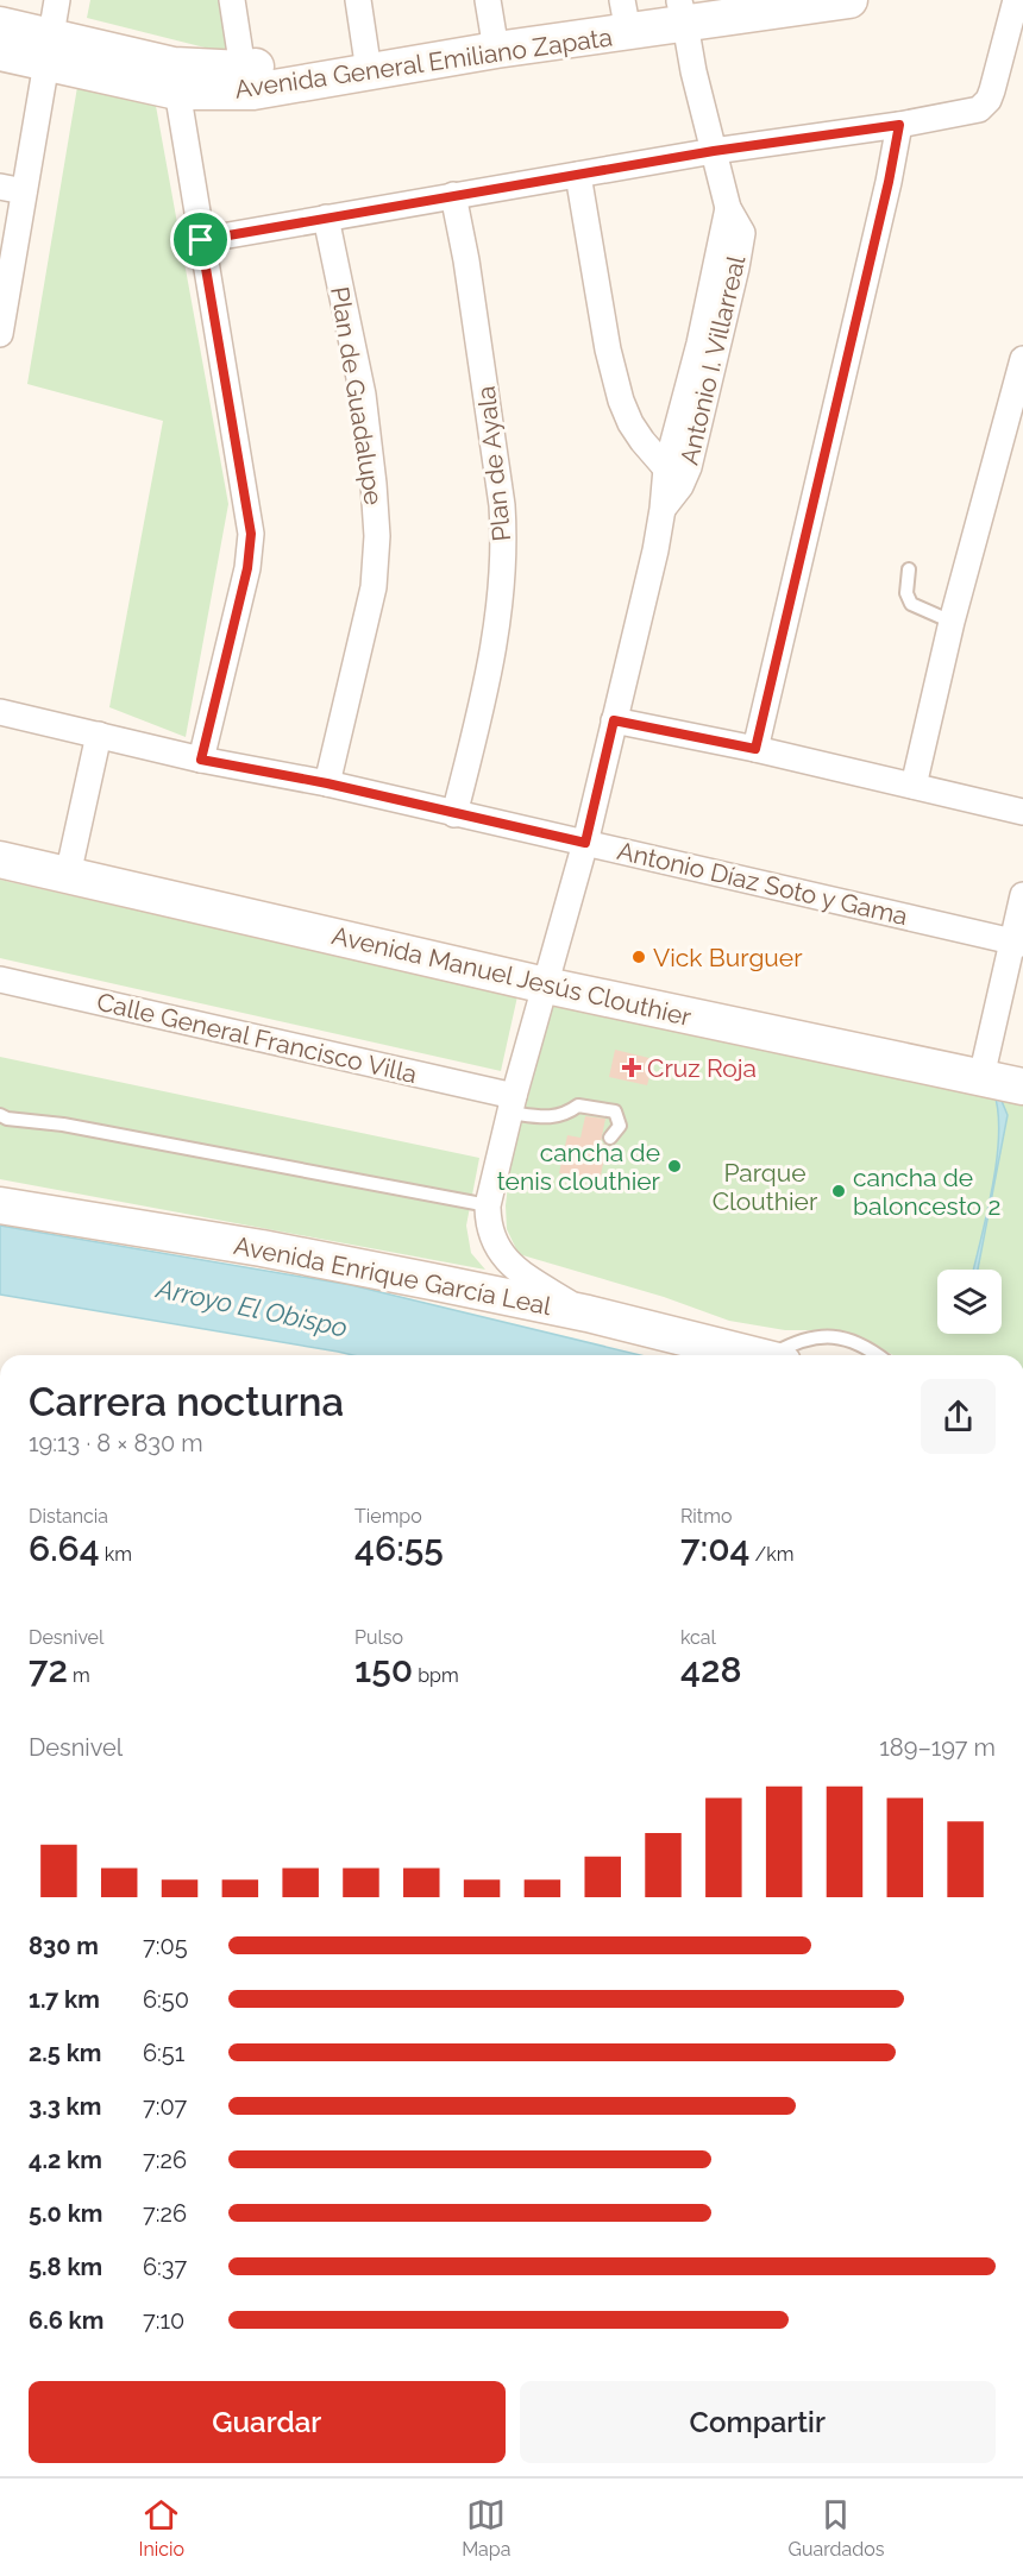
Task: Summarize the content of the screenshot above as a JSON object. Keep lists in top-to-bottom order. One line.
{"streets":{"street":["Avenida General Emiliano Zapata","Antonio I. Villarreal","Plan de Guadalupe","Plan de Ayala","Antonio Díaz Soto y Gama","Avenida Manuel Jesús Clouthier","Calle General Francisco Villa","Avenida Enrique García Leal"]},"crossings":[["Avenida General Emiliano Zapata","Antonio I. Villarreal"],["Antonio I. Villarreal","Antonio Díaz Soto y Gama"],["Antonio I. Villarreal","Avenida Manuel Jesús Clouthier"],["Antonio I. Villarreal","Calle General Francisco Villa"],["Antonio I. Villarreal","Avenida Enrique García Leal"],["Plan de Guadalupe","Antonio Díaz Soto y Gama"],["Plan de Ayala","Antonio Díaz Soto y Gama"]],"water":["Arroyo El Obispo"],"parks":["Parque Clouthier"],"places":{"other":["Vick Burguer","cancha de tenis clouthier","cancha de baloncesto 2"],"health":["Cruz Roja"]},"page":{"heading":["Carrera nocturna","19:13 · 8 × 830 m"],"stats":[["Distancia","6.64 km"],["Tiempo","46:55"],["Ritmo","7:04 /km"],["Desnivel","72 m"],["Pulso","150 bpm"],["kcal","428"]],"chart":["Desnivel","189–197 m"],"list":[{"name":"830 m","note":"7:05"},{"name":"1.7 km","note":"6:50"},{"name":"2.5 km","note":"6:51"},{"name":"3.3 km","note":"7:07"},{"name":"4.2 km","note":"7:26"},{"name":"5.0 km","note":"7:26"},{"name":"5.8 km","note":"6:37"},{"name":"6.6 km","note":"7:10"}],"buttons":["Guardar","Compartir"],"tabs":["Inicio","Mapa","Guardados"]}}
